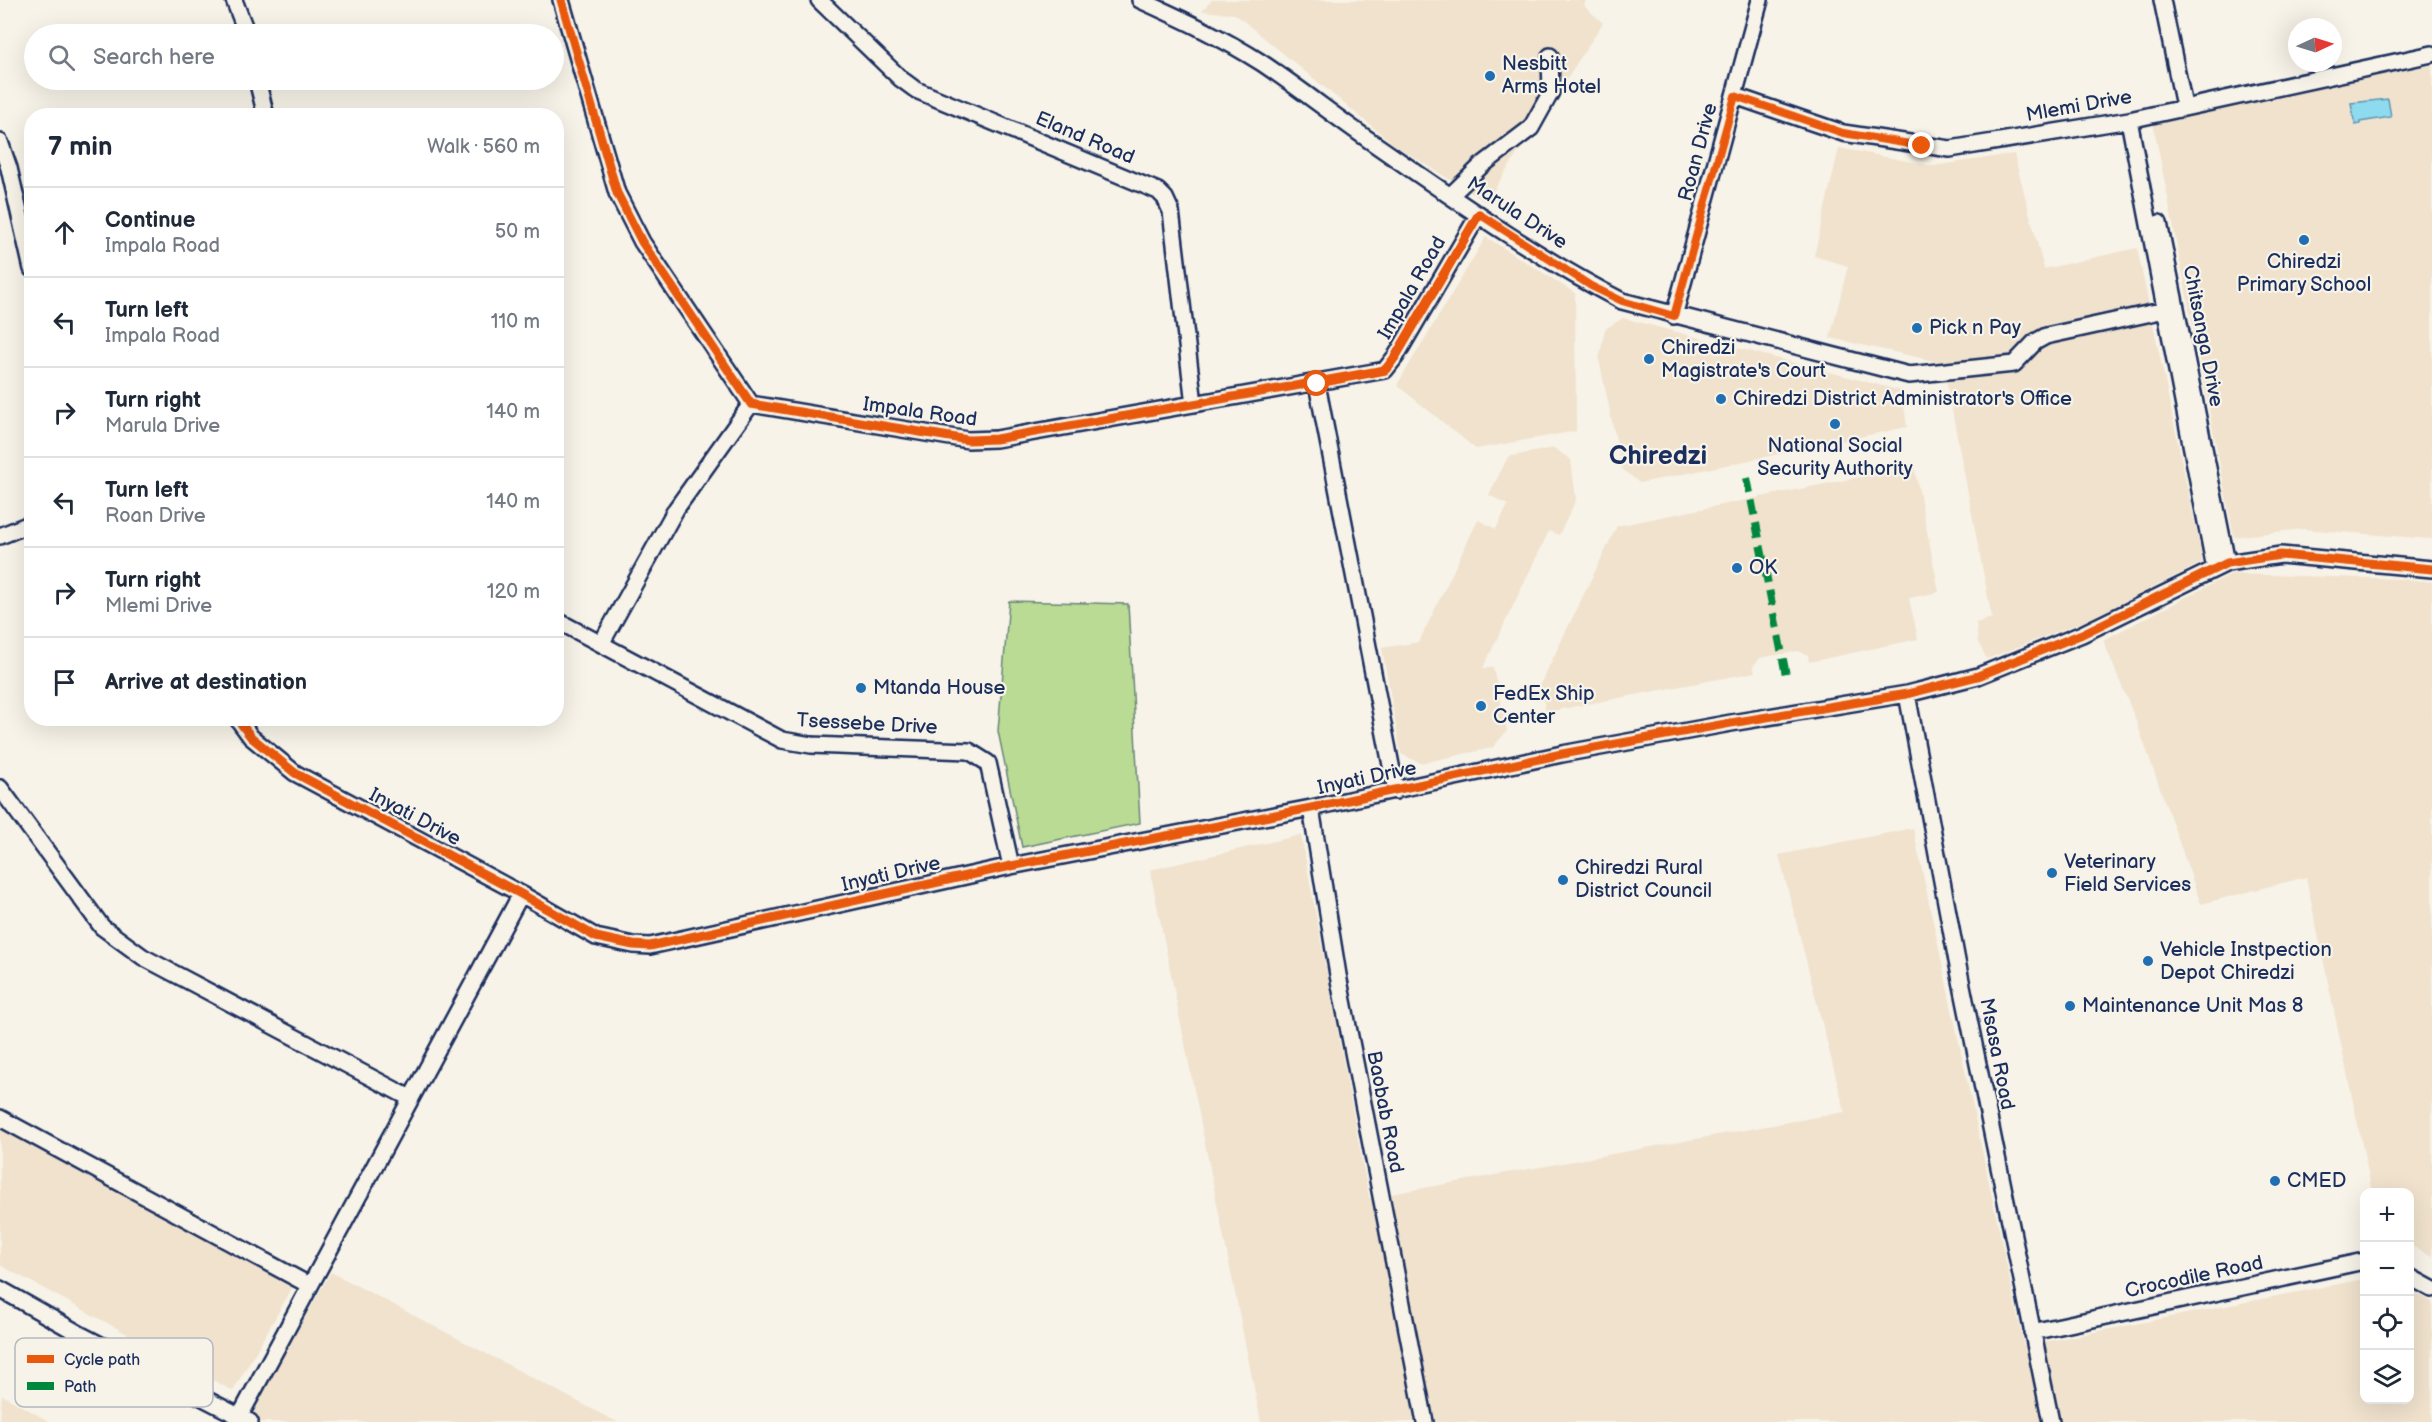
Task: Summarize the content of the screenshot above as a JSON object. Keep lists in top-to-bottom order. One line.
{"streets":{"street":["Mlemi Drive","Eland Road","Roan Drive","Marula Drive","Impala Road","Chitsanga Drive","Tsessebe Drive","Inyati Drive","Msasa Road","Baobab Road","Crocodile Road"]},"crossings":[["Mlemi Drive","Roan Drive"],["Mlemi Drive","Chitsanga Drive"],["Eland Road","Impala Road"],["Roan Drive","Marula Drive"],["Marula Drive","Impala Road"],["Chitsanga Drive","Inyati Drive"],["Tsessebe Drive","Inyati Drive"],["Inyati Drive","Msasa Road"],["Inyati Drive","Baobab Road"],["Msasa Road","Crocodile Road"]],"districts":["Chiredzi"],"places":["Nesbitt Arms Hotel","Chiredzi Primary School","Pick n Pay","Chiredzi Magistrate's Court","Chiredzi District Administrator's Office","National Social Security Authority","OK","Mtanda House","FedEx Ship Center","Veterinary Field Services","Chiredzi Rural District Council","Vehicle Instpection Depot Chiredzi","Maintenance Unit Mas 8","CMED"],"legend":["Cycle path","Path"],"north":"right","page":{"search":"Search here","heading":["7 min","Walk · 560 m"],"list":[["Continue","Impala Road","50 m"],["Turn left","Impala Road","110 m"],["Turn right","Marula Drive","140 m"],["Turn left","Roan Drive","140 m"],["Turn right","Mlemi Drive","120 m"],"Arrive at destination"],"map_buttons":["+","−"]}}
